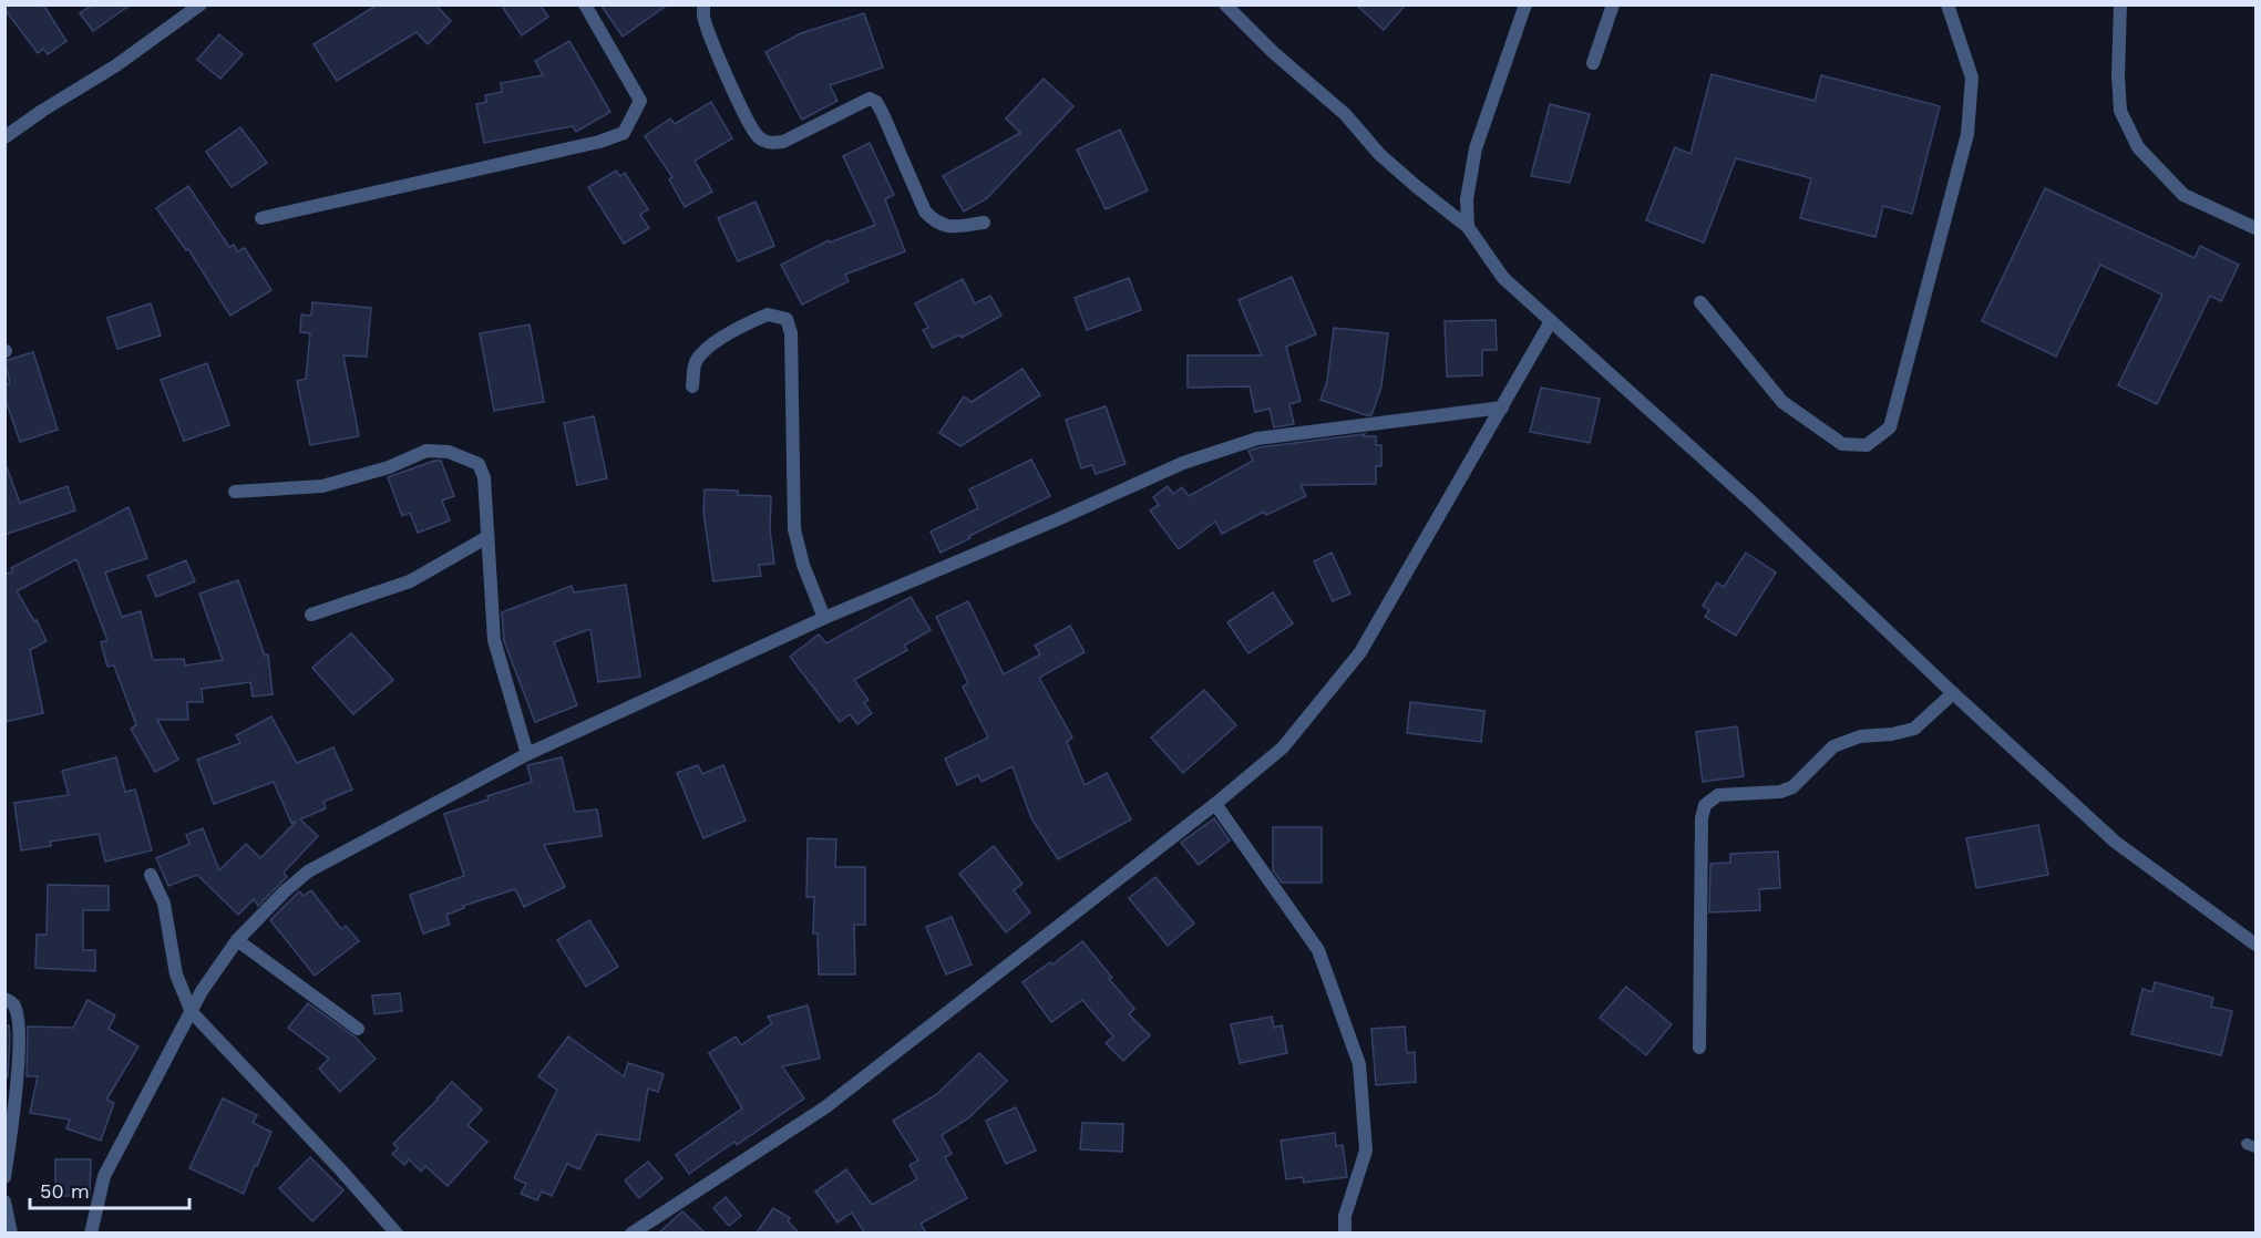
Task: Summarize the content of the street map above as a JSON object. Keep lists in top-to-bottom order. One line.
{"scale_bar":"50 m"}
